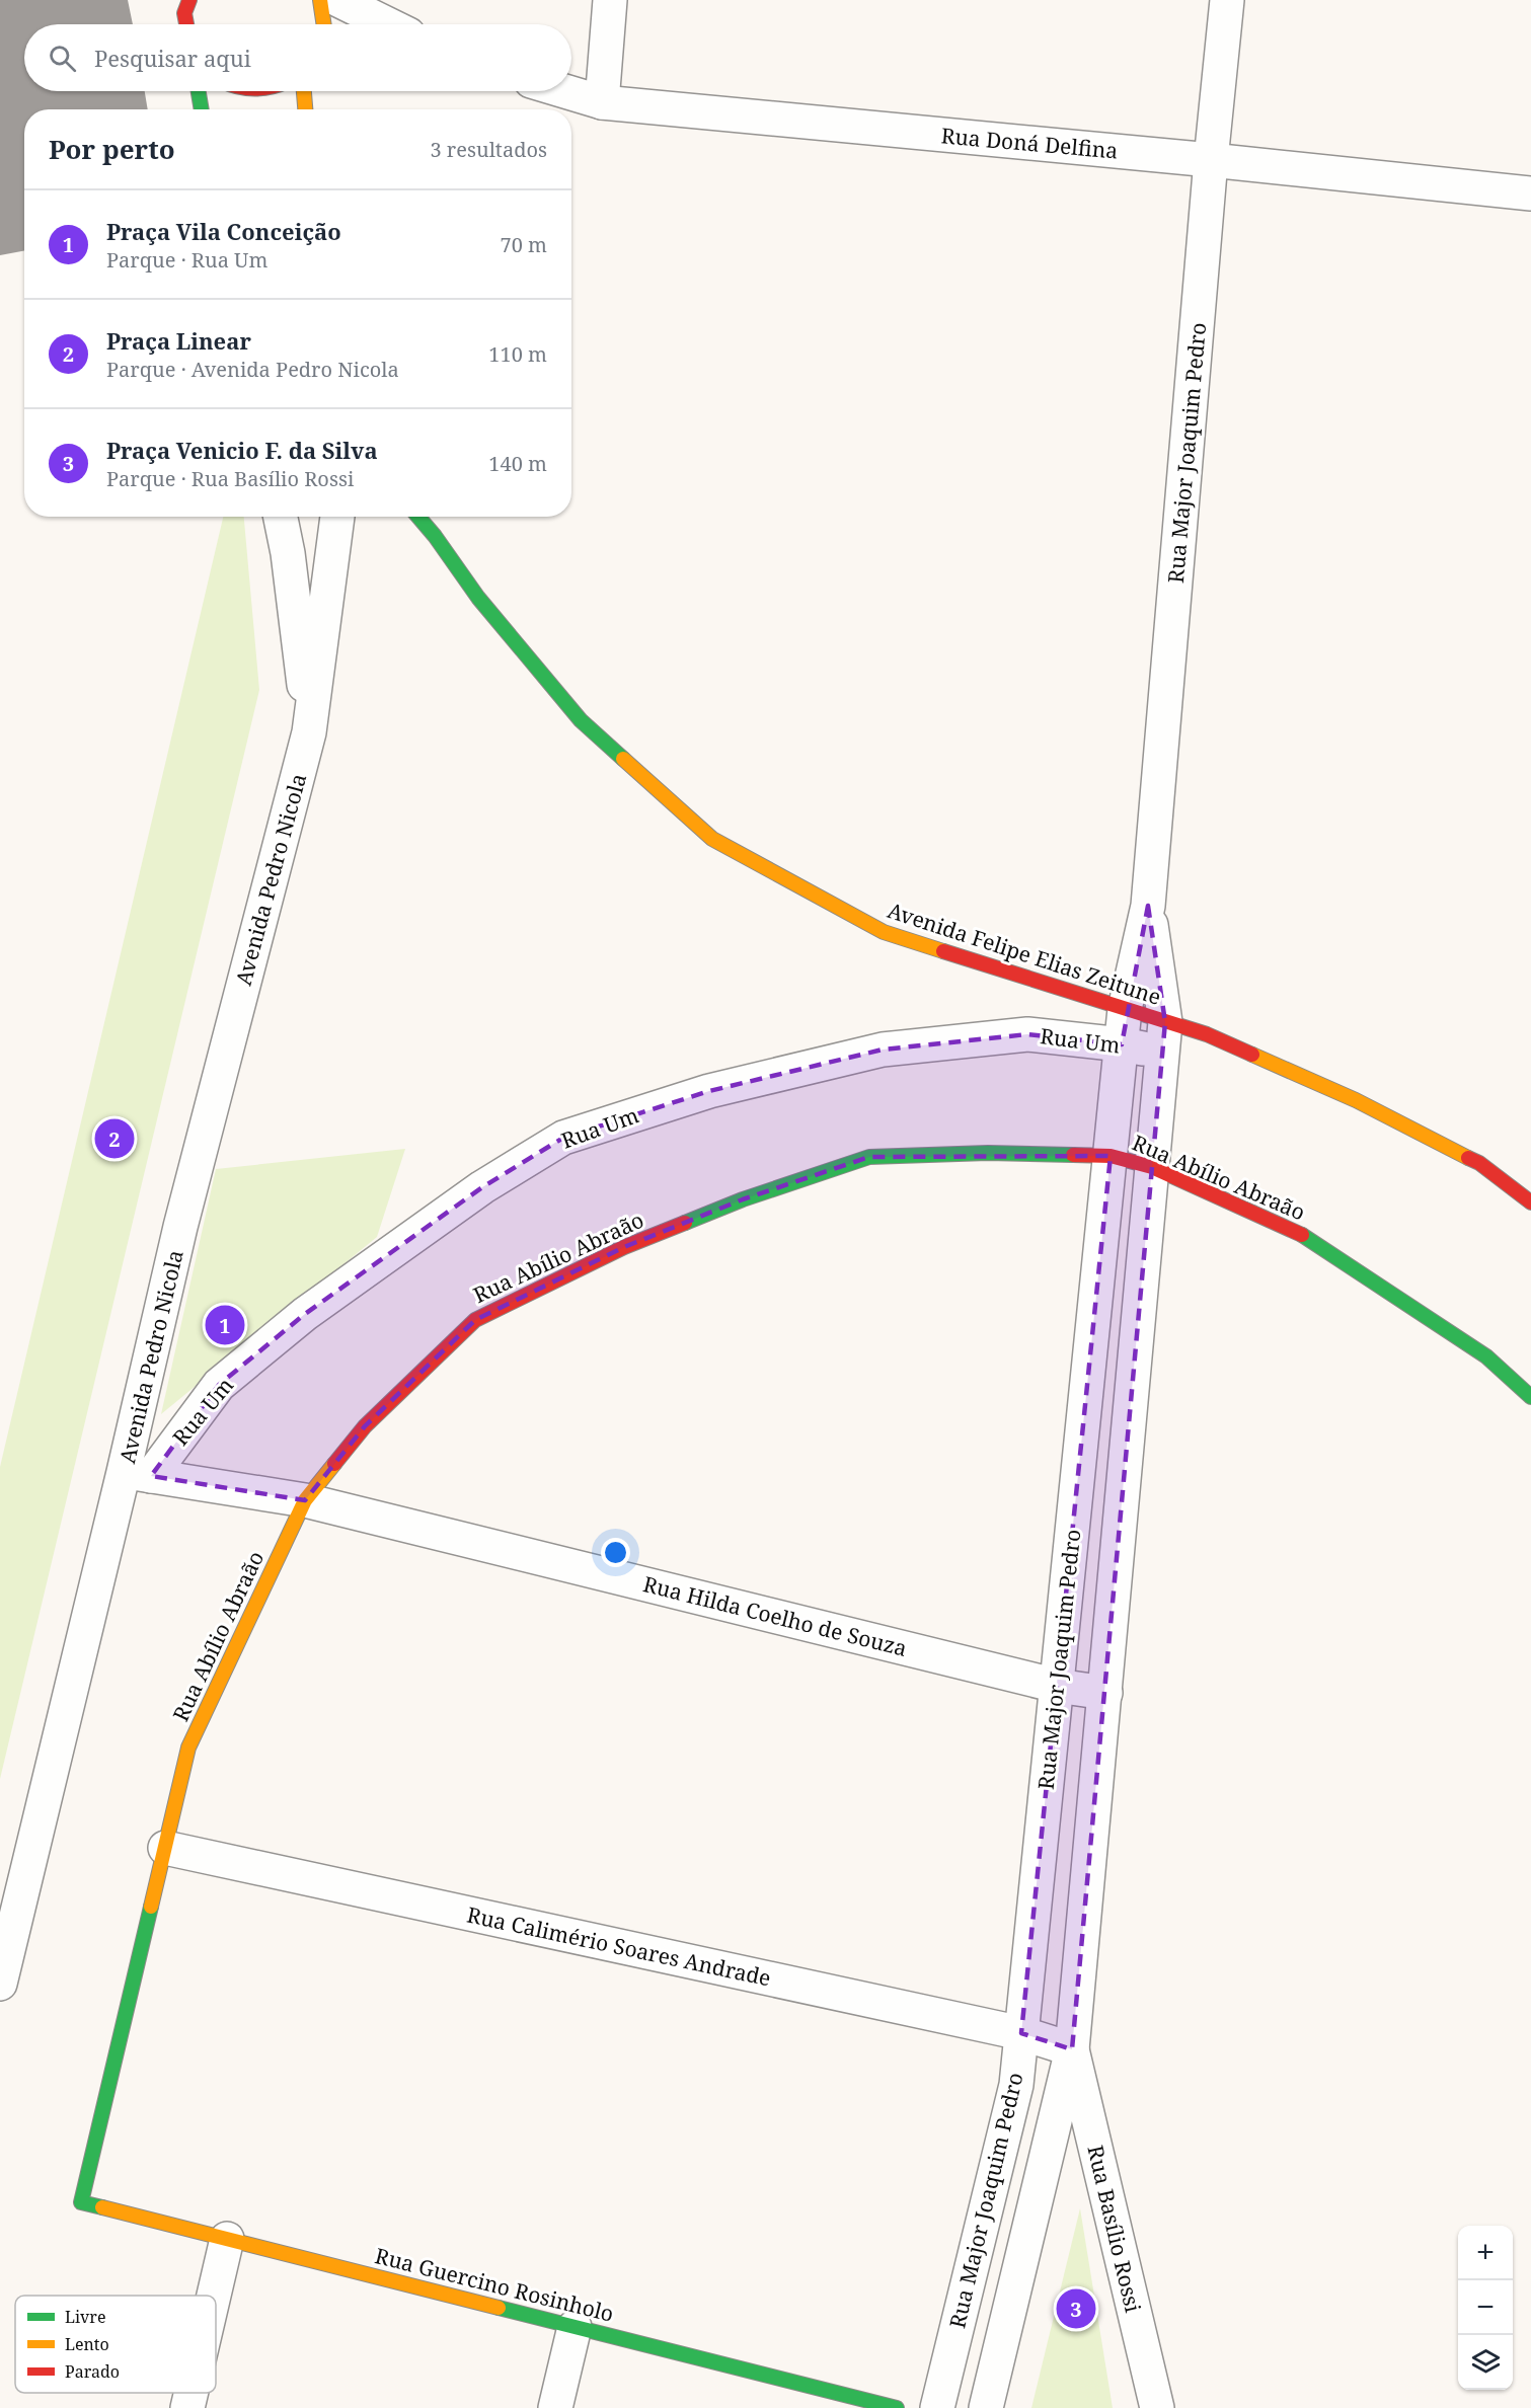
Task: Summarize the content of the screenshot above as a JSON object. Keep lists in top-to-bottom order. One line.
{"streets":{"street":["Rua Doná Delfina","Rua Major Joaquim Pedro","Avenida Pedro Nicola","Avenida Felipe Elias Zeitune","Rua Um","Rua Abílio Abraão","Rua Hilda Coelho de Souza","Rua Calimério Soares Andrade","Rua Basílio Rossi","Rua Guercino Rosinholo"]},"crossings":[["Rua Doná Delfina","Rua Major Joaquim Pedro"],["Rua Major Joaquim Pedro","Avenida Felipe Elias Zeitune"],["Rua Major Joaquim Pedro","Rua Um"],["Rua Major Joaquim Pedro","Rua Abílio Abraão"],["Rua Major Joaquim Pedro","Rua Hilda Coelho de Souza"],["Rua Major Joaquim Pedro","Rua Calimério Soares Andrade"],["Rua Major Joaquim Pedro","Rua Basílio Rossi"],["Avenida Pedro Nicola","Rua Um"],["Avenida Pedro Nicola","Rua Hilda Coelho de Souza"],["Avenida Felipe Elias Zeitune","Rua Um"],["Rua Um","Rua Hilda Coelho de Souza"],["Rua Abílio Abraão","Rua Hilda Coelho de Souza"],["Rua Abílio Abraão","Rua Calimério Soares Andrade"],["Rua Abílio Abraão","Rua Guercino Rosinholo"],["Rua Calimério Soares Andrade","Rua Basílio Rossi"]],"legend":["Livre","Lento","Parado"],"page":{"search":"Pesquisar aqui","heading":["Por perto","3 resultados"],"list":[{"mark":"1","name":"Praça Vila Conceição","note":"Parque · Rua Um","value":"70 m"},{"mark":"2","name":"Praça Linear","note":"Parque · Avenida Pedro Nicola","value":"110 m"},{"mark":"3","name":"Praça Venicio F. da Silva","note":"Parque · Rua Basílio Rossi","value":"140 m"}],"pins":["2","1","3"],"map_buttons":["+","−"]}}
